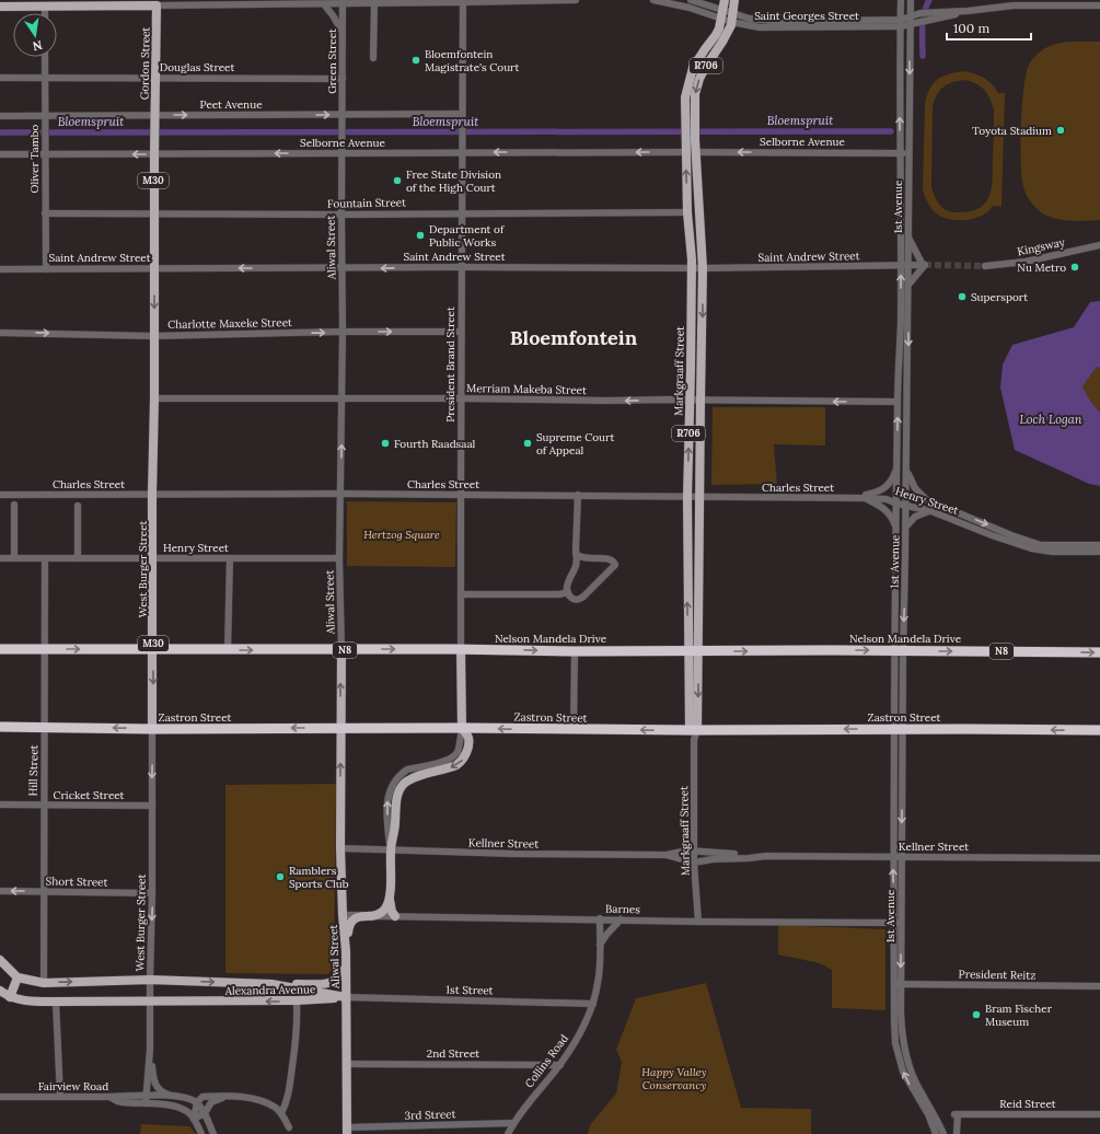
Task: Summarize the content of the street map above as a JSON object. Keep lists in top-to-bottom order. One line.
{"streets":{"highway":["Nelson Mandela Drive","N8","Zastron Street"],"main road":["Gordon Street","R706","M30","Aliwal Street","President Brand Street","Markgraaff Street","West Burger Street","Alexandra Avenue"],"street":["Saint Georges Street","Green Street","Douglas Street","Peet Avenue","Selborne Avenue","Oliver Tambo","Fountain Street","1st Avenue","Kingsway","Saint Andrew Street","Charlotte Maxeke Street","Merriam Makeba Street","Charles Street","Henry Street","Hill Street","Cricket Street","Kellner Street","Short Street","Barnes","President Reitz","1st Street","2nd Street","Collins Road","Fairview Road","Reid Street","3rd Street"]},"crossings":[["Saint Georges Street","R706"],["Saint Georges Street","1st Avenue"],["Saint Georges Street","Markgraaff Street"],["Green Street","Douglas Street"],["Green Street","Peet Avenue"],["Green Street","Aliwal Street"],["Gordon Street","Douglas Street"],["Gordon Street","Peet Avenue"],["Gordon Street","West Burger Street"],["R706","Markgraaff Street"],["Douglas Street","Oliver Tambo"],["Peet Avenue","Oliver Tambo"],["Peet Avenue","President Brand Street"],["Peet Avenue","West Burger Street"],["Selborne Avenue","Oliver Tambo"],["Selborne Avenue","1st Avenue"],["Selborne Avenue","Aliwal Street"],["Selborne Avenue","President Brand Street"],["Selborne Avenue","Markgraaff Street"],["Selborne Avenue","West Burger Street"],["Oliver Tambo","Fountain Street"],["Oliver Tambo","Saint Andrew Street"],["Fountain Street","Aliwal Street"],["Fountain Street","President Brand Street"],["Fountain Street","Markgraaff Street"],["Fountain Street","West Burger Street"],["1st Avenue","Saint Andrew Street"],["1st Avenue","Merriam Makeba Street"],["1st Avenue","Henry Street"],["1st Avenue","Nelson Mandela Drive"],["1st Avenue","Zastron Street"],["1st Avenue","Kellner Street"],["1st Avenue","Barnes"],["1st Avenue","President Reitz"],["Aliwal Street","Saint Andrew Street"],["Aliwal Street","Charlotte Maxeke Street"],["Aliwal Street","Merriam Makeba Street"],["Aliwal Street","Charles Street"],["Aliwal Street","Henry Street"],["Aliwal Street","Nelson Mandela Drive"],["Aliwal Street","Zastron Street"],["Aliwal Street","Kellner Street"],["Aliwal Street","Barnes"],["Aliwal Street","Alexandra Avenue"],["Aliwal Street","1st Street"],["Aliwal Street","2nd Street"],["Aliwal Street","3rd Street"],["Saint Andrew Street","President Brand Street"],["Saint Andrew Street","Markgraaff Street"],["Saint Andrew Street","West Burger Street"],["Charlotte Maxeke Street","President Brand Street"],["Charlotte Maxeke Street","West Burger Street"],["President Brand Street","Merriam Makeba Street"],["President Brand Street","Charles Street"],["President Brand Street","Nelson Mandela Drive"],["President Brand Street","Zastron Street"],["President Brand Street","Kellner Street"],["Markgraaff Street","Merriam Makeba Street"],["Markgraaff Street","Charles Street"],["Markgraaff Street","Nelson Mandela Drive"],["Markgraaff Street","Zastron Street"],["Markgraaff Street","Kellner Street"],["Markgraaff Street","Barnes"],["Merriam Makeba Street","West Burger Street"],["Charles Street","Henry Street"],["Charles Street","West Burger Street"],["Henry Street","West Burger Street"],["Henry Street","Hill Street"],["West Burger Street","Nelson Mandela Drive"],["West Burger Street","Zastron Street"],["West Burger Street","Cricket Street"],["West Burger Street","Short Street"],["West Burger Street","Alexandra Avenue"],["West Burger Street","Fairview Road"],["Nelson Mandela Drive","Hill Street"],["Zastron Street","Hill Street"],["Hill Street","Cricket Street"],["Hill Street","Short Street"],["Hill Street","Alexandra Avenue"],["Barnes","Collins Road"],["Alexandra Avenue","1st Street"],["1st Street","Collins Road"],["2nd Street","Collins Road"],["Collins Road","3rd Street"]],"one_way":["Peet Avenue","Selborne Avenue","Charlotte Maxeke Street","Merriam Makeba Street","Nelson Mandela Drive","Zastron Street"],"districts":["Bloemfontein"],"water":["Bloemspruit","Loch Logan"],"parks":["Hertzog Square","Happy Valley Conservancy"],"places":["Bloemfontein Magistrate's Court","Toyota Stadium","Free State Division of the High Court","Department of Public Works","Nu Metro","Supersport","Fourth Raadsaal","Supreme Court of Appeal","Ramblers Sports Club","Bram Fischer Museum"],"scale_bar":"100 m","north":"bottom"}
